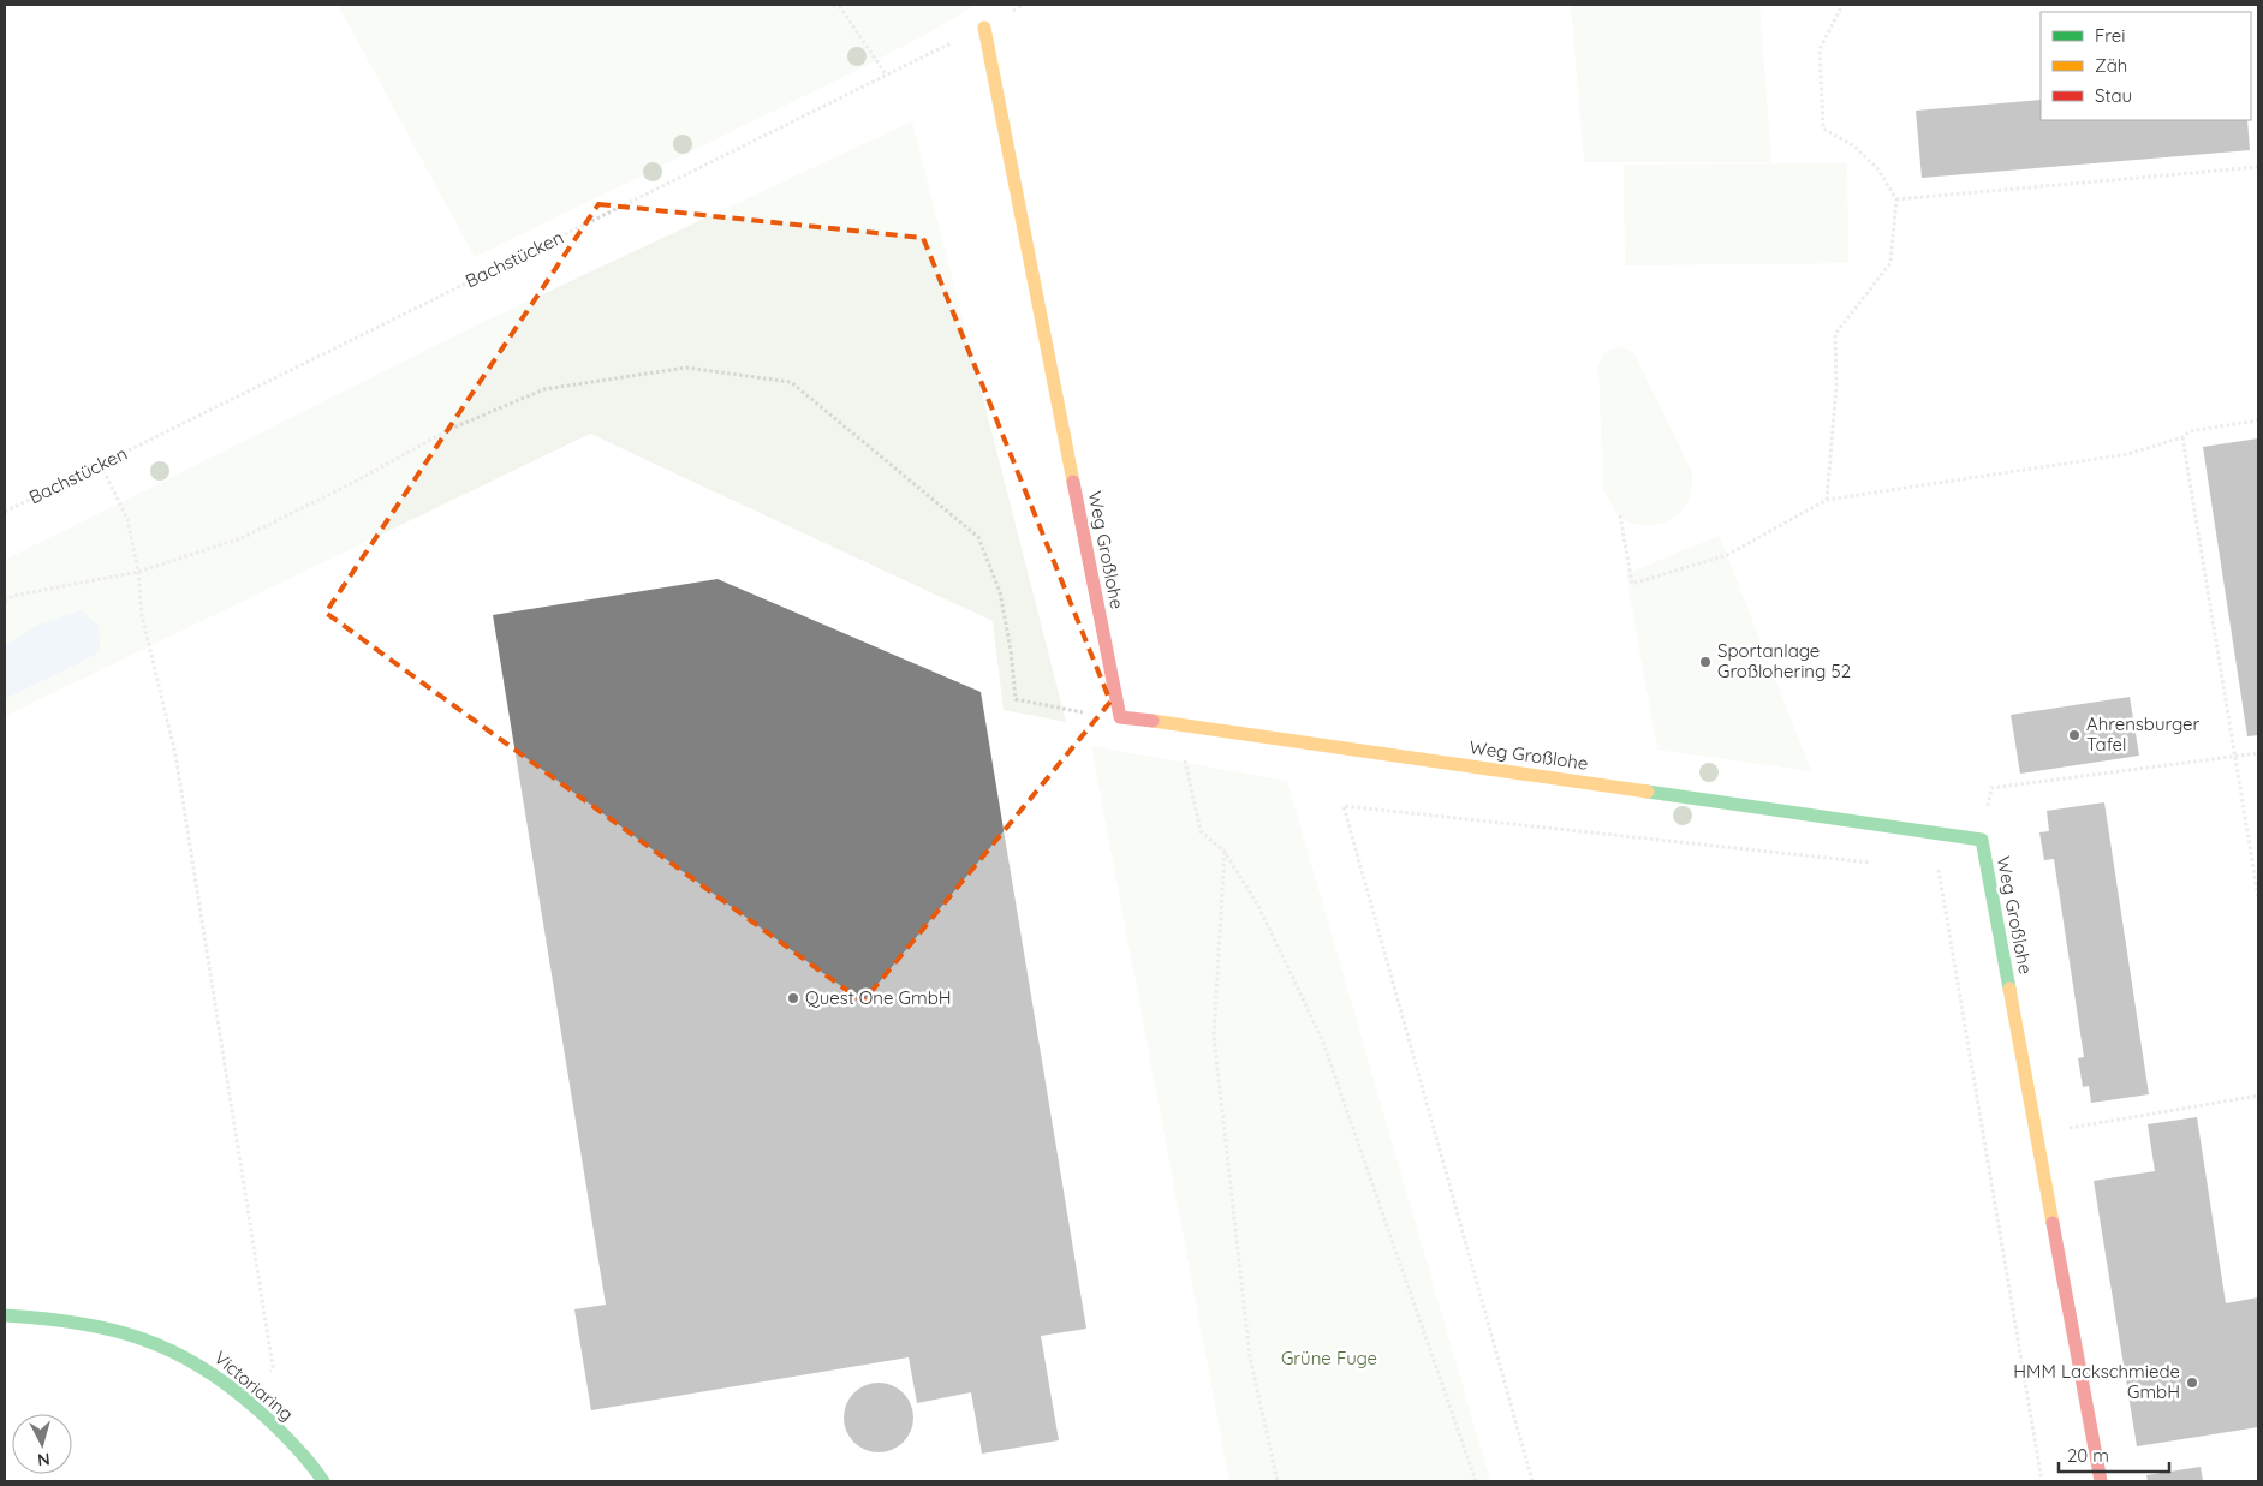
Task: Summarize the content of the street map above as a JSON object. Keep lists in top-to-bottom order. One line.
{"streets":{"street":["Weg Großlohe","Victoriaring"],"path":["Bachstücken"]},"crossings":[["Bachstücken","Weg Großlohe"]],"parks":["Grüne Fuge"],"places":["Sportanlage Großlohering 52","Ahrensburger Tafel","Quest One GmbH","HMM Lackschmiede GmbH"],"legend":["Frei","Zäh","Stau"],"scale_bar":"20 m","north":"bottom"}
